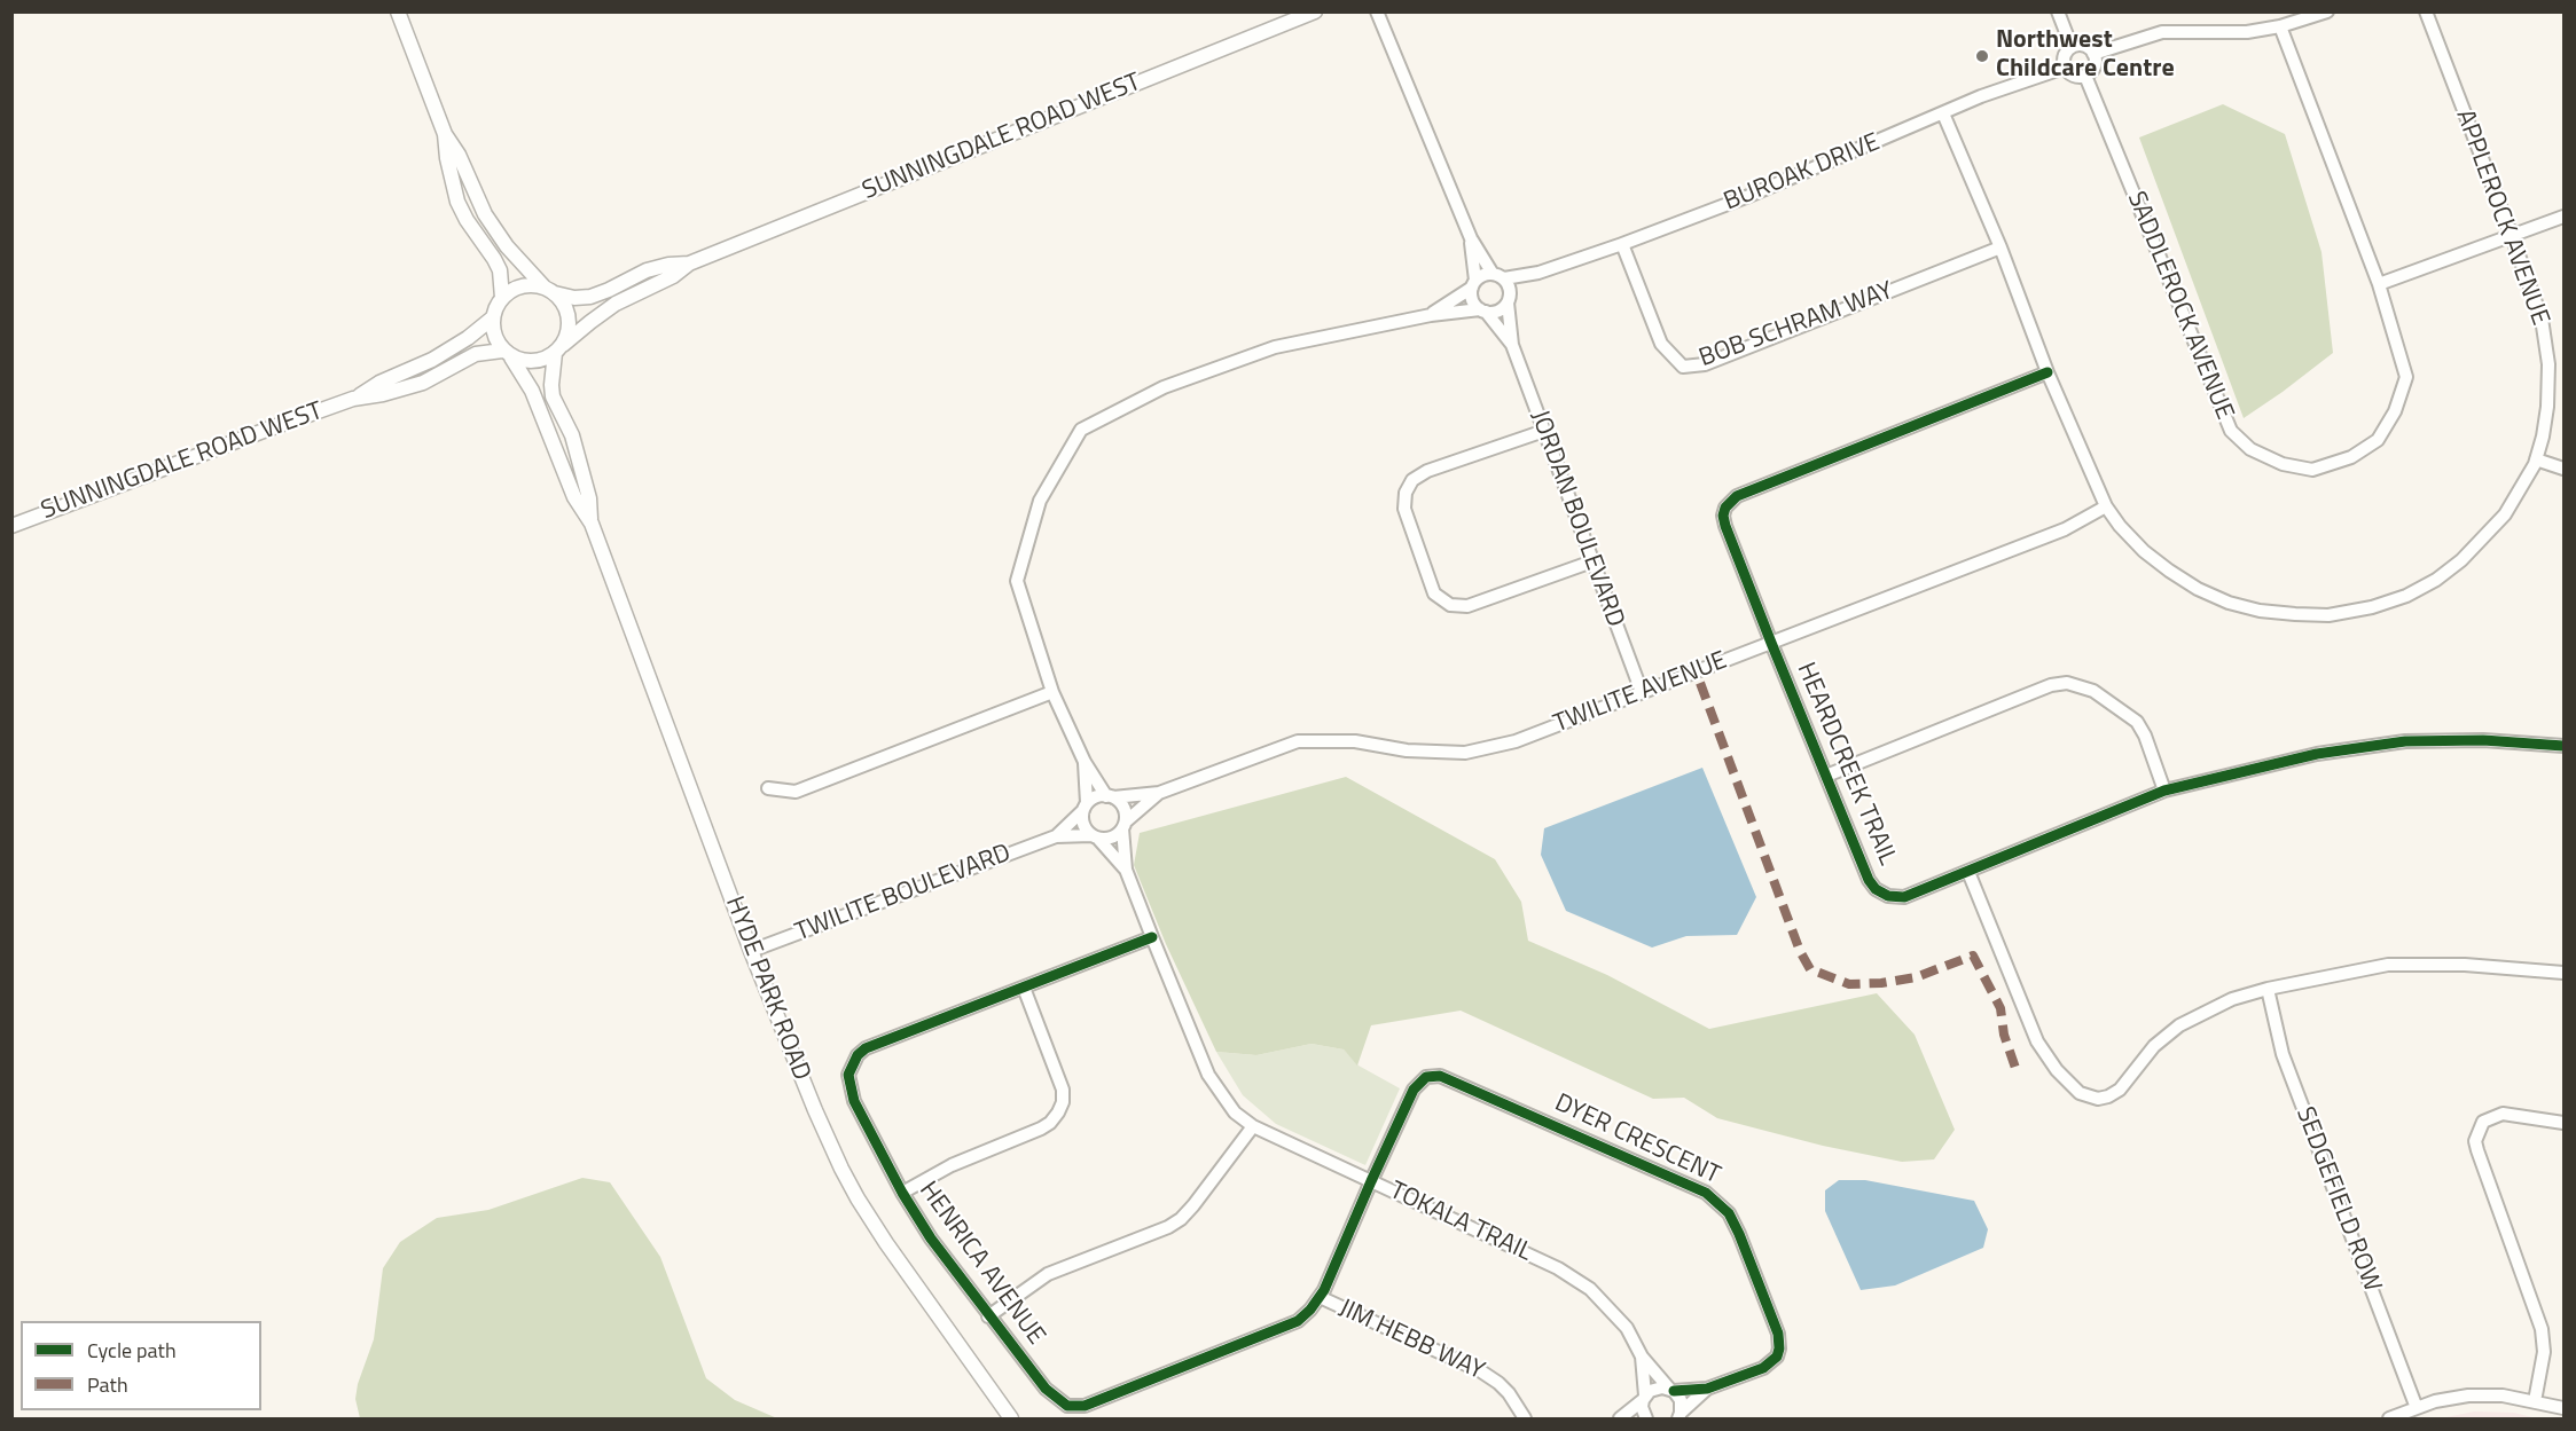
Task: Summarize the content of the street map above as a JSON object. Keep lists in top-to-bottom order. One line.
{"streets":{"main road":["SUNNINGDALE ROAD WEST","HYDE PARK ROAD"],"street":["BUROAK DRIVE","APPLEROCK AVENUE","SADDLEROCK AVENUE","BOB SCHRAM WAY","JORDAN BOULEVARD","TWILITE AVENUE","HEARDCREEK TRAIL","TWILITE BOULEVARD","DYER CRESCENT","SEDGEFIELD ROW","TOKALA TRAIL","HENRICA AVENUE","JIM HEBB WAY"]},"crossings":[["SUNNINGDALE ROAD WEST","HYDE PARK ROAD"],["BUROAK DRIVE","APPLEROCK AVENUE"],["BUROAK DRIVE","SADDLEROCK AVENUE"],["BUROAK DRIVE","BOB SCHRAM WAY"],["BUROAK DRIVE","JORDAN BOULEVARD"],["APPLEROCK AVENUE","BOB SCHRAM WAY"],["APPLEROCK AVENUE","TWILITE AVENUE"],["APPLEROCK AVENUE","HEARDCREEK TRAIL"],["JORDAN BOULEVARD","TWILITE AVENUE"],["TWILITE AVENUE","HEARDCREEK TRAIL"],["TWILITE AVENUE","TWILITE BOULEVARD"],["TWILITE AVENUE","TOKALA TRAIL"],["TWILITE BOULEVARD","HYDE PARK ROAD"],["TWILITE BOULEVARD","TOKALA TRAIL"],["DYER CRESCENT","TOKALA TRAIL"],["DYER CRESCENT","HENRICA AVENUE"],["TOKALA TRAIL","HENRICA AVENUE"],["HENRICA AVENUE","JIM HEBB WAY"]],"places":["Northwest Childcare Centre"],"legend":["Cycle path","Path"]}
